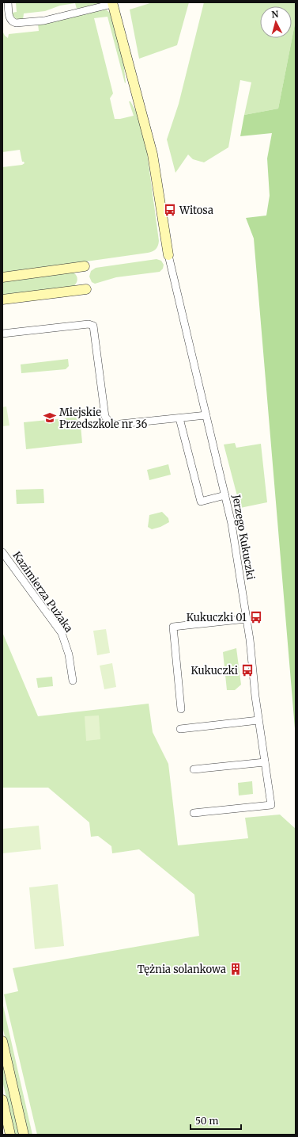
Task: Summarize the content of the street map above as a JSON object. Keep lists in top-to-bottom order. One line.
{"streets":{"street":["Jerzego Kukuczki","Kazimierza Pużaka"]},"places":{"bus stop":["Witosa","Kukuczki 01","Kukuczki"],"school or university":["Miejskie Przedszkole nr 36"],"building":["Tężnia solankowa"]},"scale_bar":"50 m","north":"top"}
